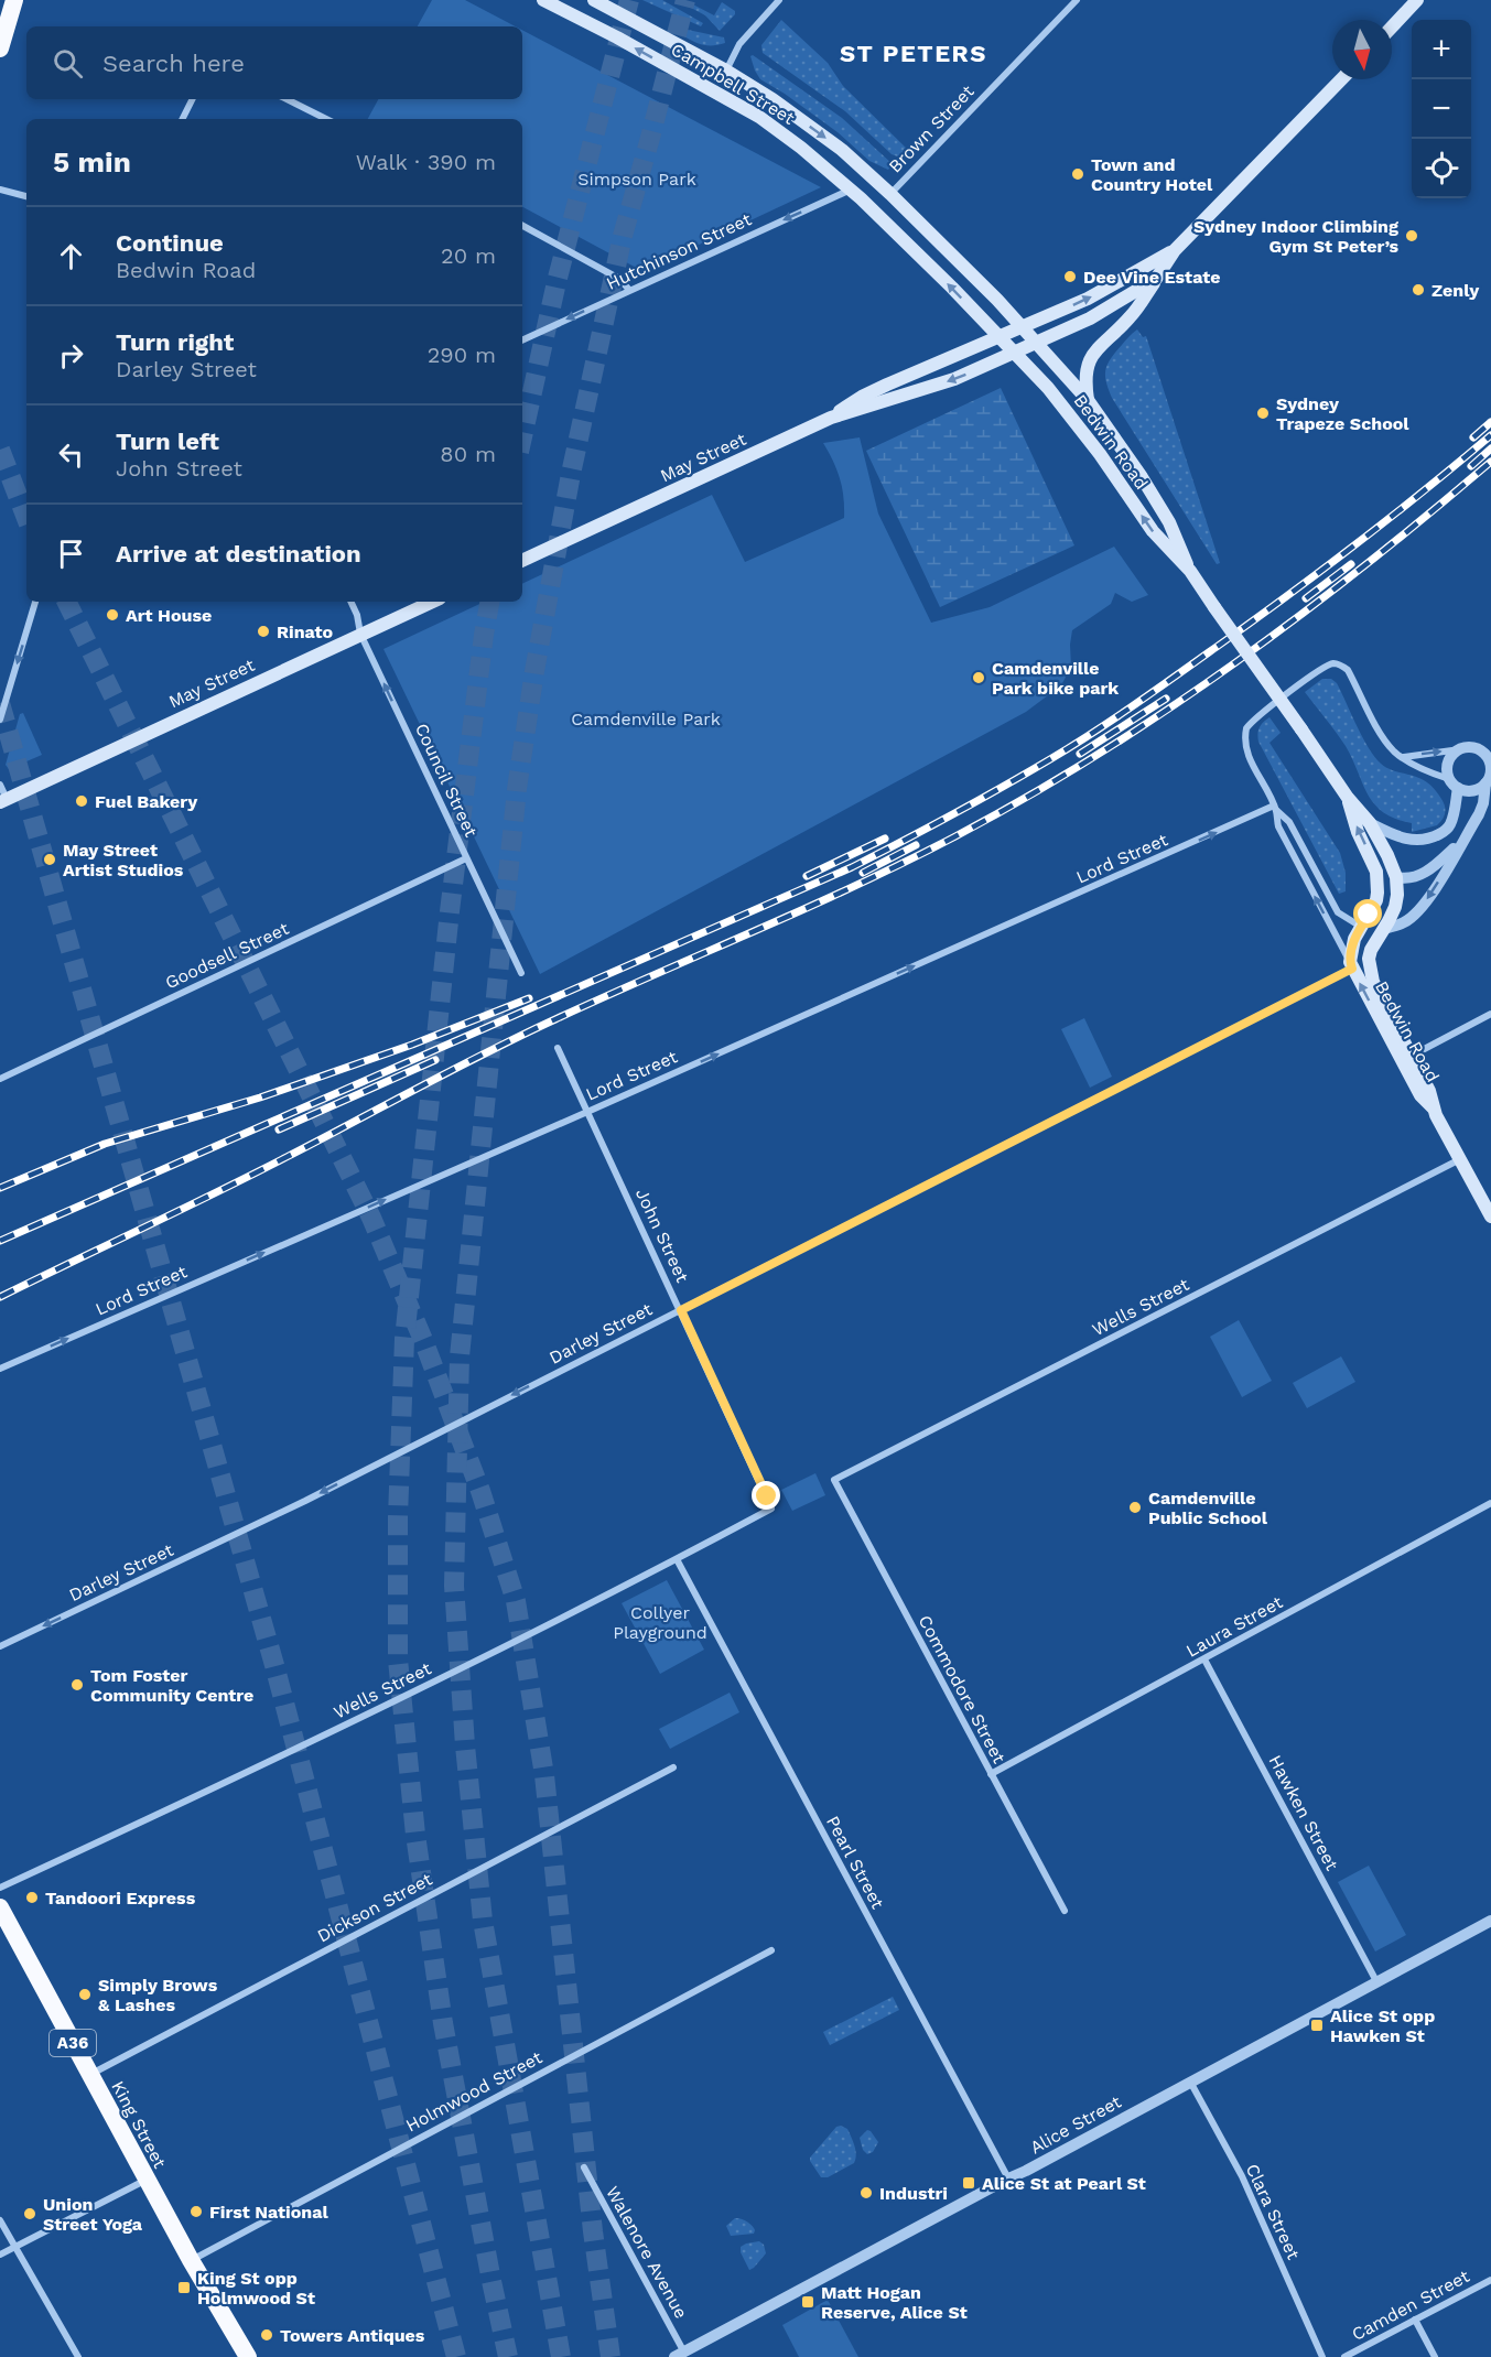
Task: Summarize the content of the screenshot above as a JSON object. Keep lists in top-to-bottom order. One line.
{"streets":{"highway":["A36","King Street"],"main road":["Campbell Street","Bedwin Road","May Street"],"street":["Brown Street","Hutchinson Street","Council Street","Lord Street","Goodsell Street","John Street","Wells Street","Darley Street","Laura Street","Commodore Street","Hawken Street","Pearl Street","Dickson Street","Holmwood Street","Alice Street","Clara Street","Walenore Avenue","Camden Street"]},"crossings":[["Campbell Street","Brown Street"],["Campbell Street","Hutchinson Street"],["Campbell Street","Bedwin Road"],["Campbell Street","May Street"],["Bedwin Road","May Street"],["Bedwin Road","Darley Street"],["May Street","Council Street"],["Council Street","Goodsell Street"],["Lord Street","John Street"],["John Street","Wells Street"],["John Street","Darley Street"],["Wells Street","Commodore Street"],["Wells Street","Pearl Street"],["Laura Street","Commodore Street"],["Laura Street","Hawken Street"],["Hawken Street","Alice Street"],["Pearl Street","Alice Street"],["Dickson Street","King Street"],["Holmwood Street","King Street"],["Alice Street","Clara Street"],["Alice Street","Walenore Avenue"]],"one_way":["Hutchinson Street","Council Street","Lord Street","Darley Street"],"districts":["ST PETERS"],"parks":["Simpson Park","Camdenville Park","Collyer Playground"],"places":{"other":["Town and Country Hotel","Sydney Indoor Climbing Gym St Peter’s","Dee Vine Estate","Zenly","Sydney Trapeze School","Art House","Rinato","Camdenville Park bike park","Fuel Bakery","May Street Artist Studios","Camdenville Public School","Tom Foster Community Centre","Tandoori Express","Simply Brows & Lashes","Industri","First National","Union Street Yoga","Towers Antiques"],"transit":["Alice St opp Hawken St","Alice St at Pearl St","King St opp Holmwood St","Matt Hogan Reserve, Alice St"]},"north":"bottom","page":{"map_buttons":["+","−"],"search":"Search here","heading":["5 min","Walk · 390 m"],"list":[["Continue","Bedwin Road","20 m"],["Turn right","Darley Street","290 m"],["Turn left","John Street","80 m"],"Arrive at destination"]}}
